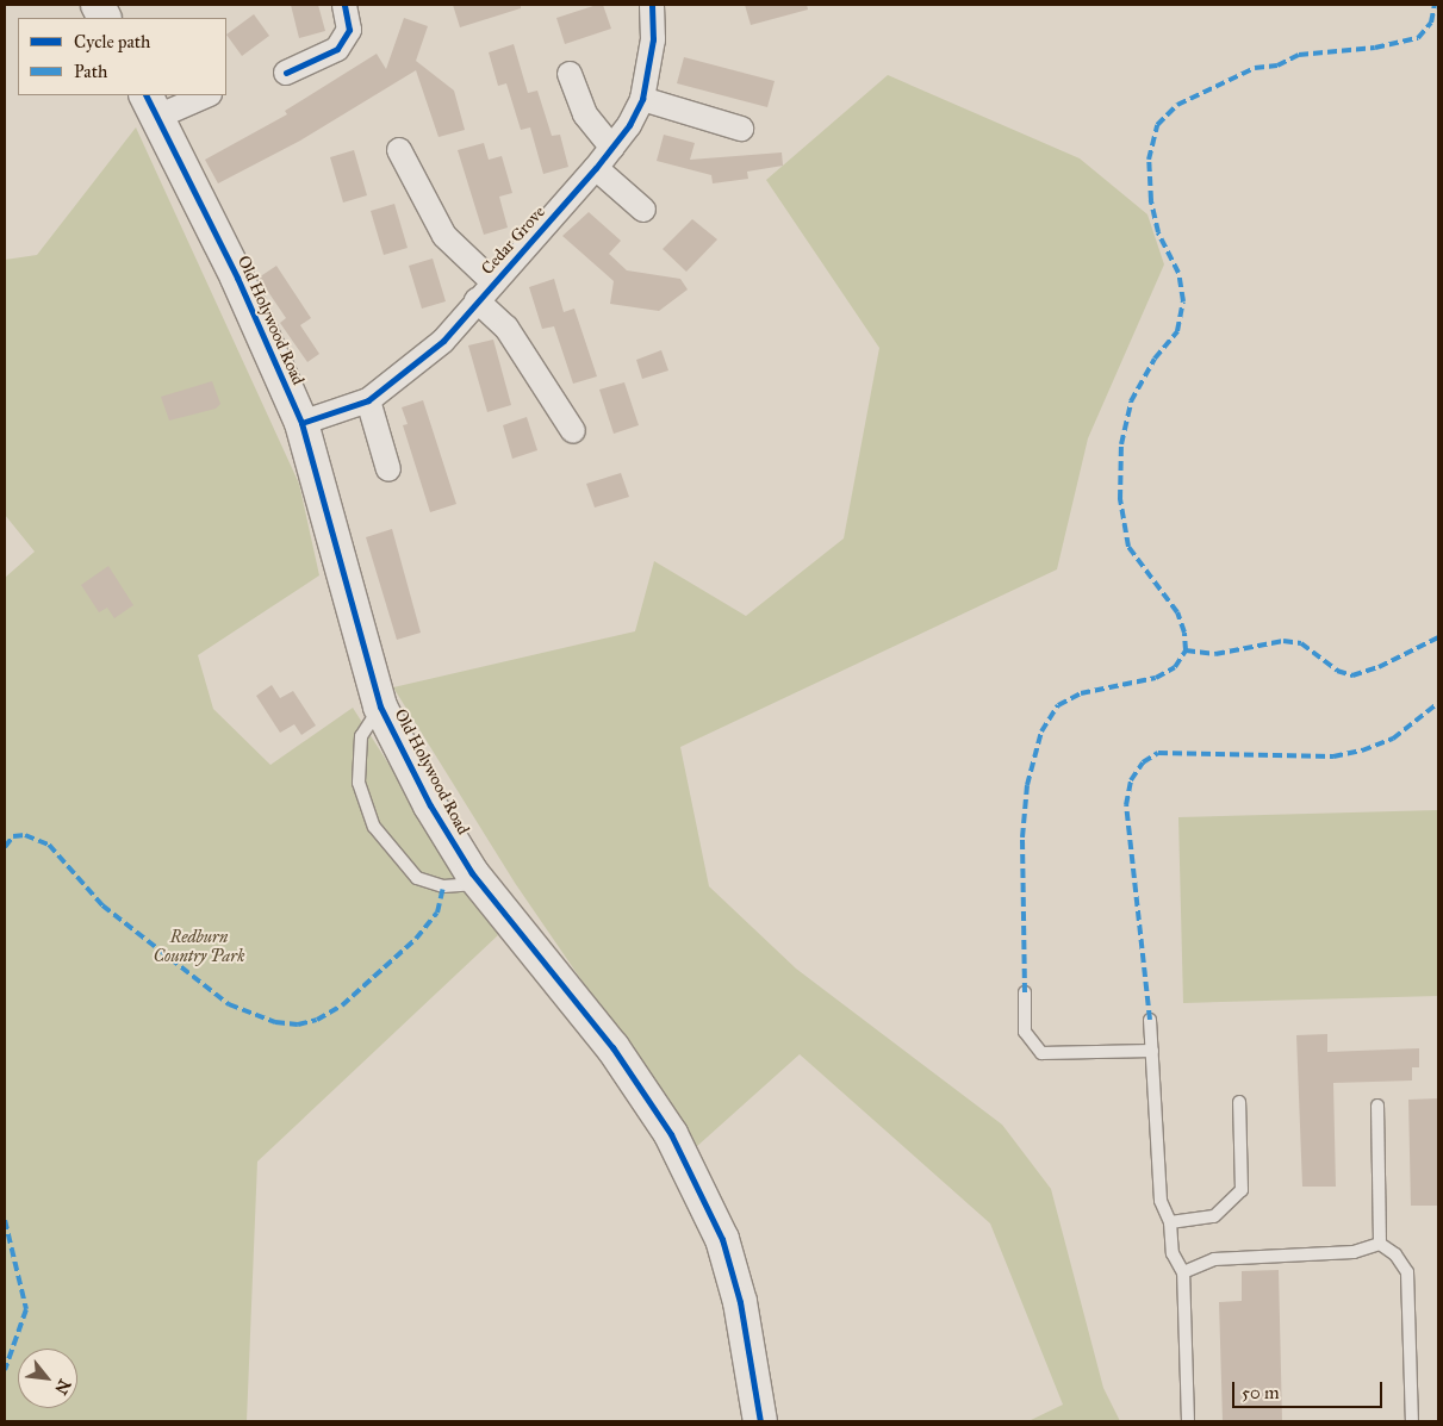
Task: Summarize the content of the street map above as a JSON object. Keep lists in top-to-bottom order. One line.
{"streets":{"street":["Cedar Grove","Old Holywood Road"]},"crossings":[["Cedar Grove","Old Holywood Road"]],"parks":["Redburn Country Park"],"legend":["Cycle path","Path"],"scale_bar":"50 m","north":"bottom right"}
